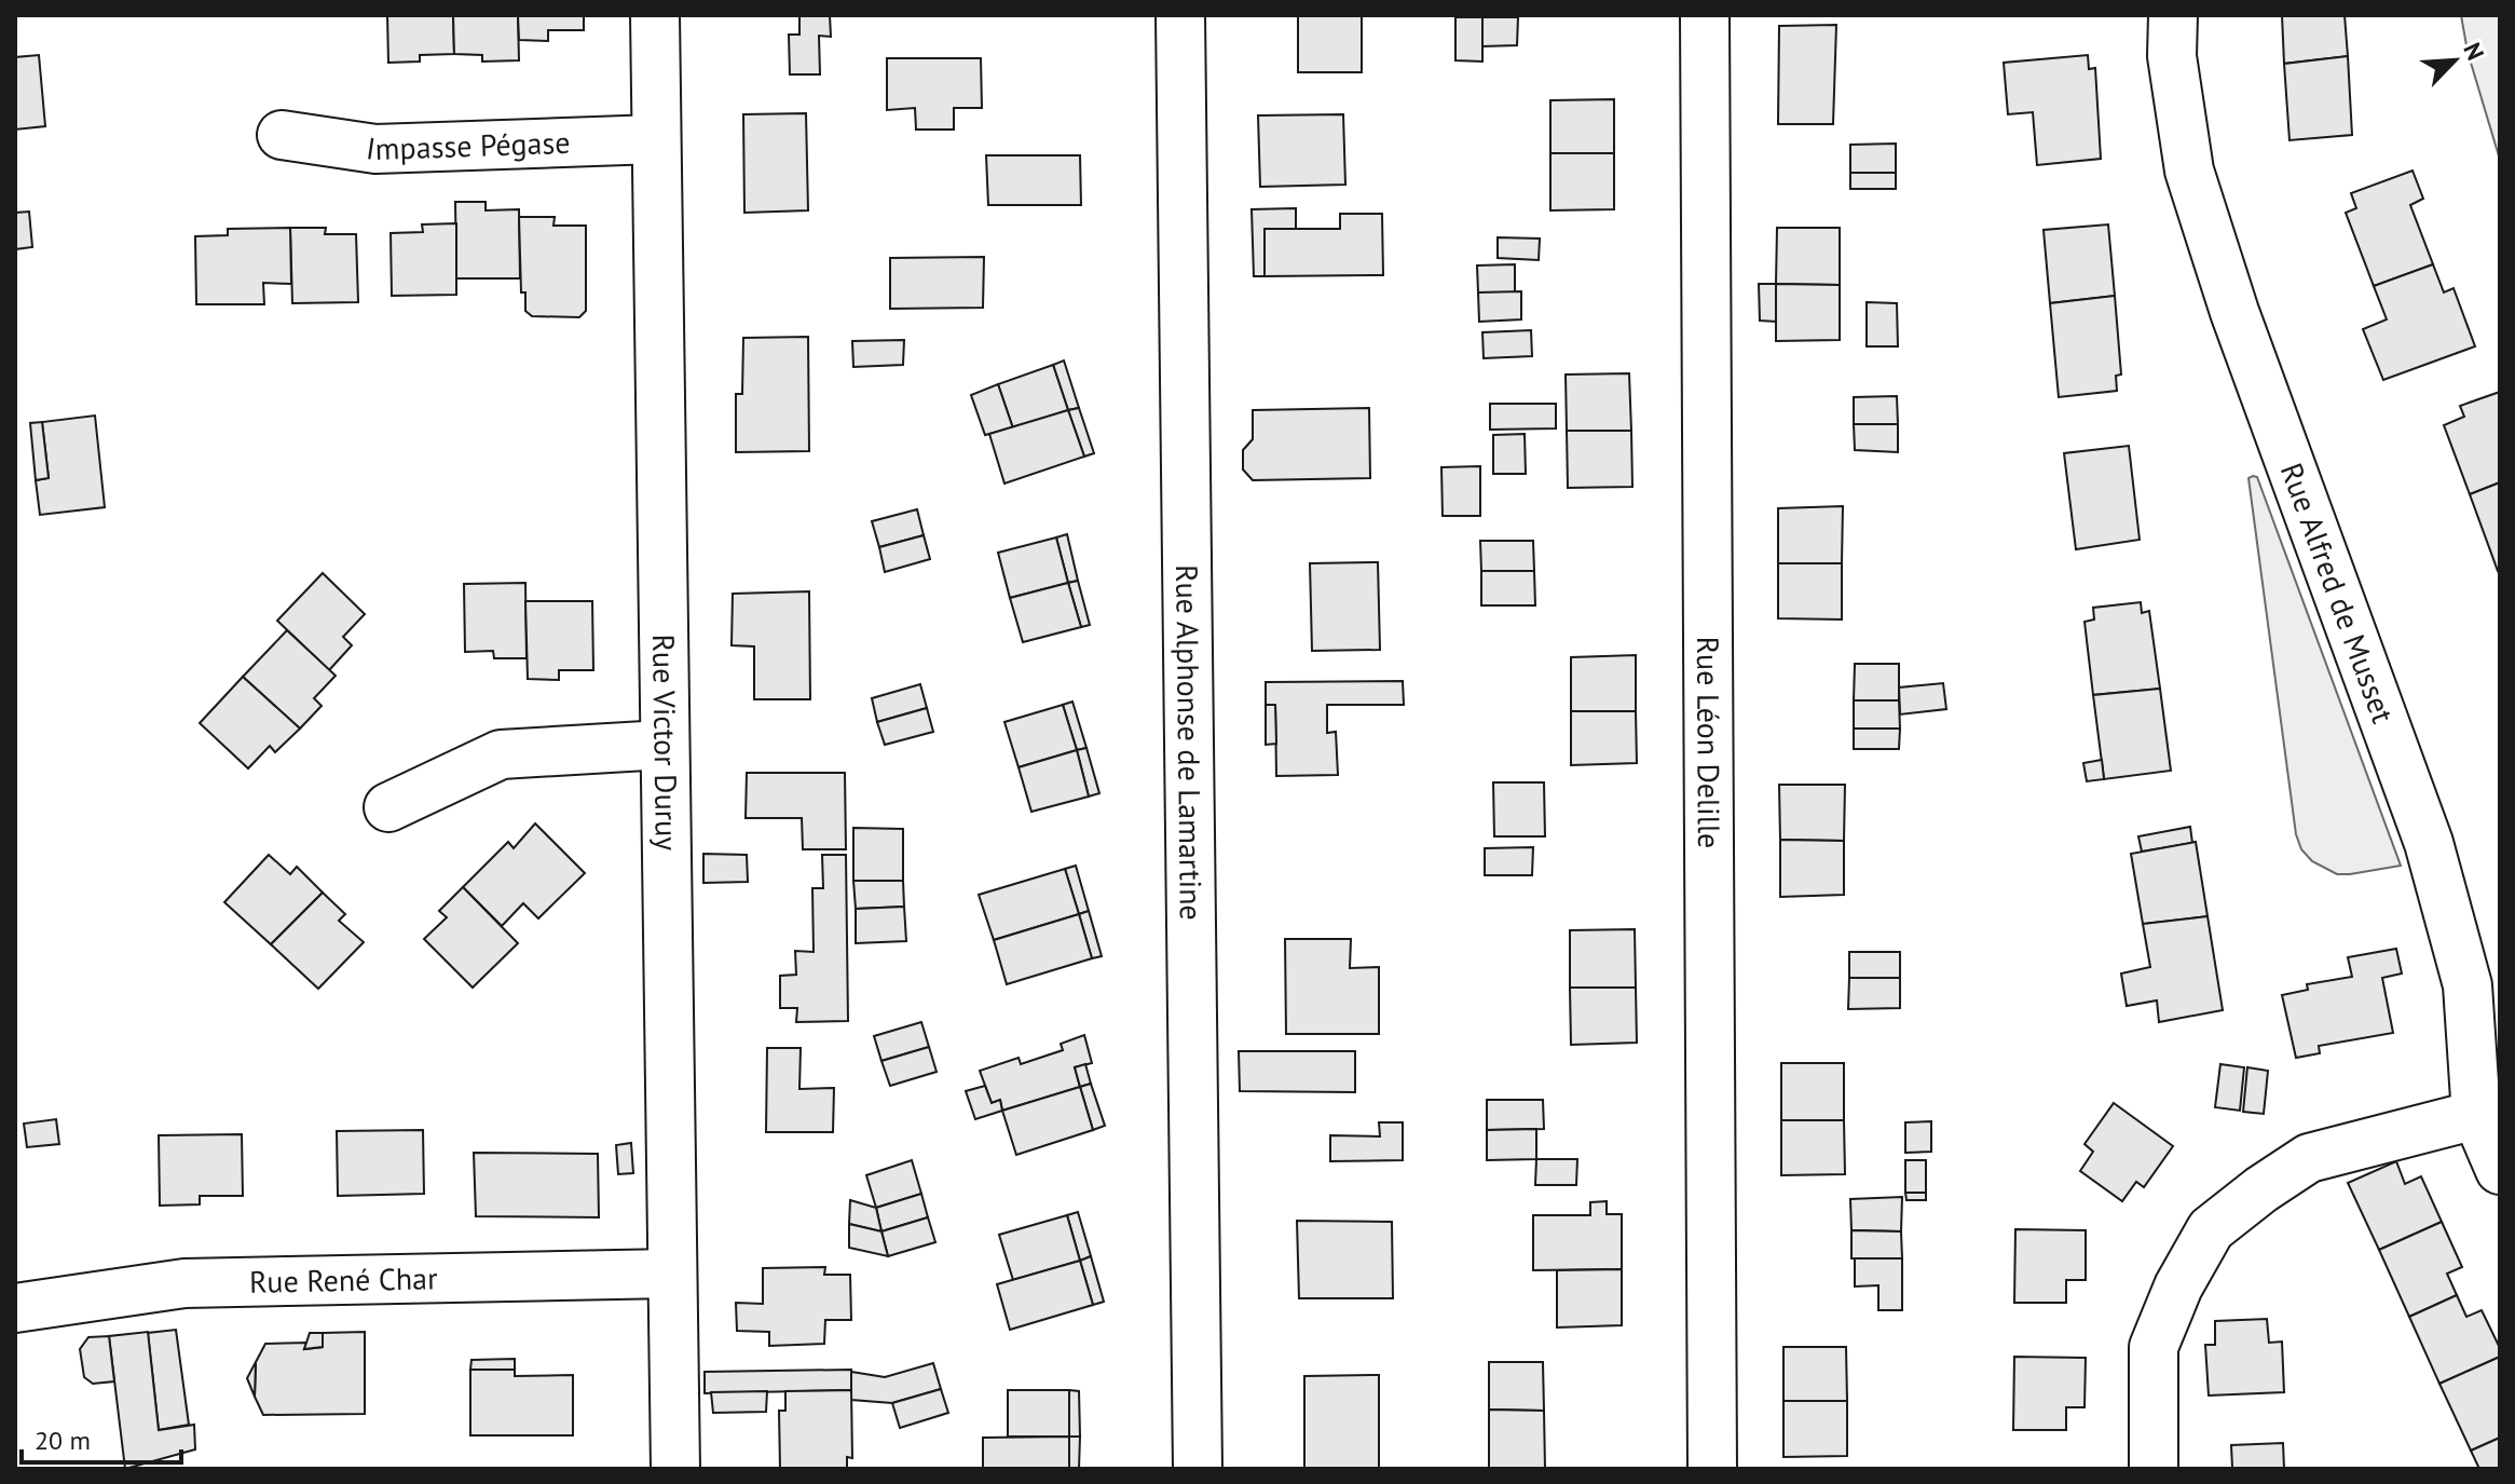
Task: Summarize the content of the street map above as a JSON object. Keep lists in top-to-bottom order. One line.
{"streets":{"street":["Impasse Pégase","Rue Alfred de Musset","Rue Victor Duruy","Rue Alphonse de Lamartine","Rue Léon Delille","Rue René Char"]},"crossings":[["Impasse Pégase","Rue Victor Duruy"],["Rue Victor Duruy","Rue René Char"]],"scale_bar":"20 m","north":"top right"}
